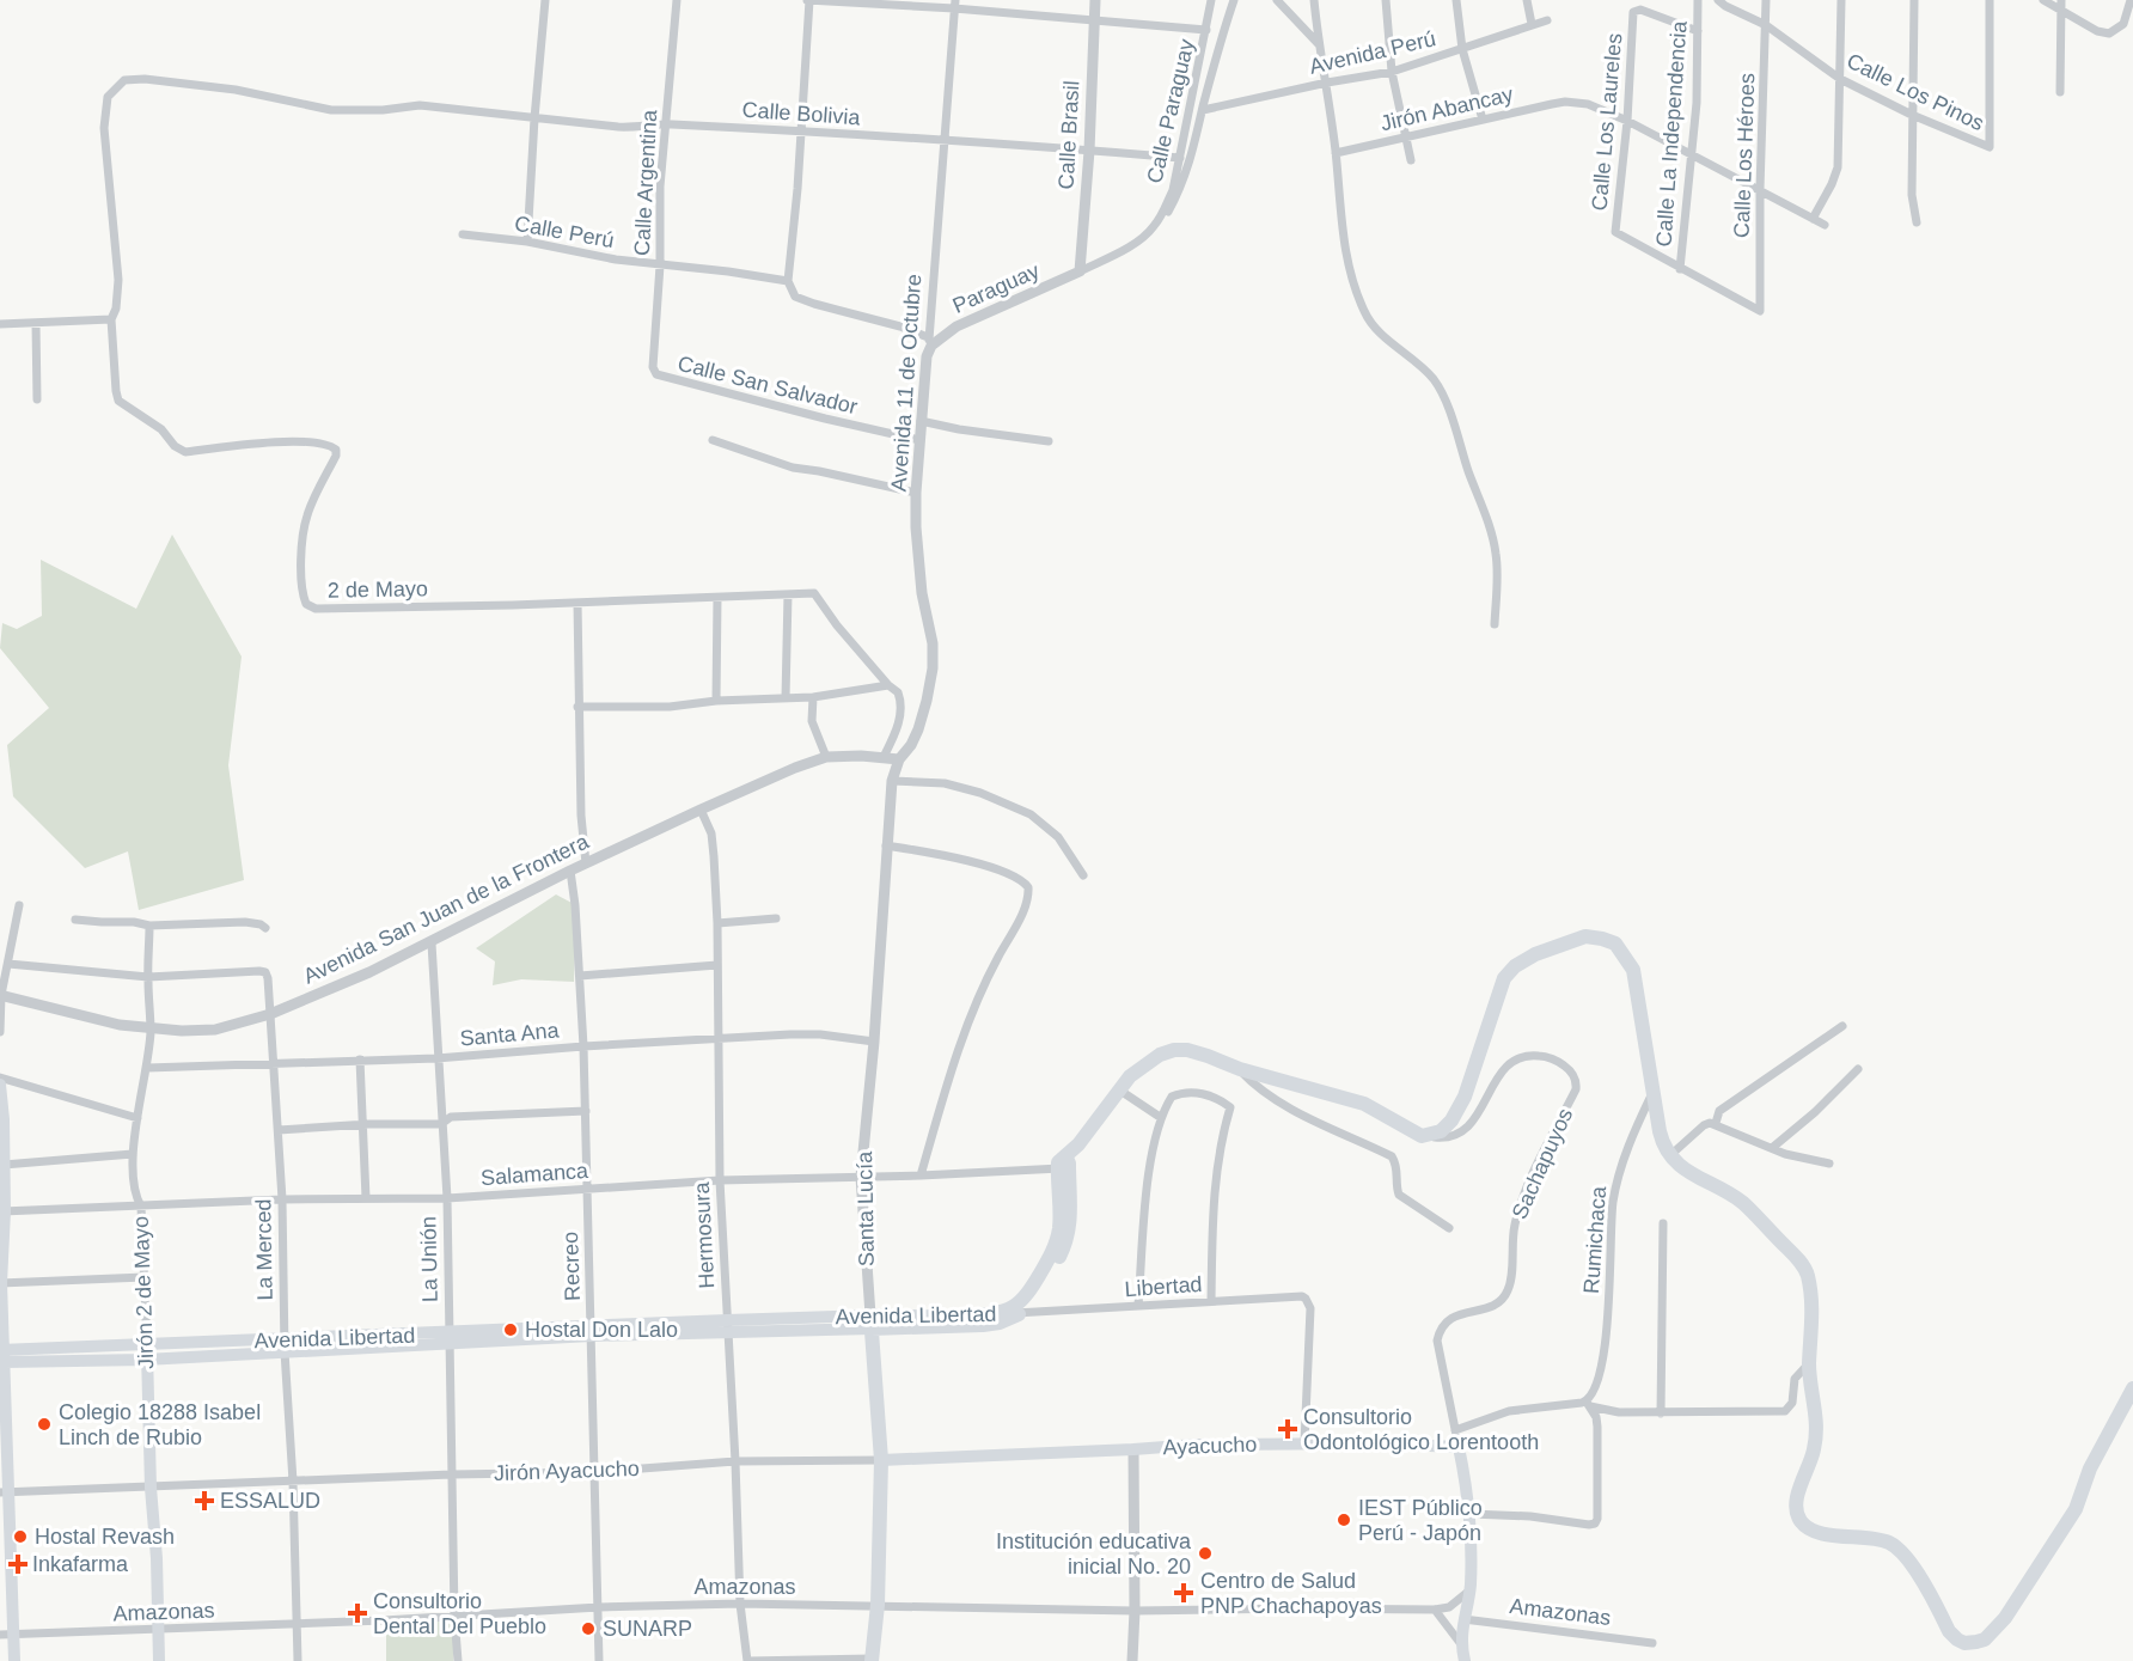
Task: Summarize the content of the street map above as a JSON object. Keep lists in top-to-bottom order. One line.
{"streets":{"highway":["Santa Lucía","Avenida Libertad"],"main road":["Sachapuyos","Jirón 2 de Mayo","Ayacucho","Jirón Ayacucho"],"street":["Avenida Perú","Calle Los Pinos","Jirón Abancay","Calle Paraguay","Calle Bolivia","Calle Los Laureles","Calle La Independencia","Calle Brasil","Calle Los Héroes","Calle Argentina","Calle Perú","Paraguay","Avenida 11 de Octubre","Calle San Salvador","2 de Mayo","Avenida San Juan de la Frontera","Santa Ana","Salamanca","Hermosura","Rumichaca","La Merced","La Unión","Recreo","Libertad","Amazonas"]},"crossings":[["Calle Los Pinos","Calle Los Héroes"],["Jirón Abancay","Calle Los Laureles"],["Calle Paraguay","Calle Bolivia"],["Calle Paraguay","Calle Brasil"],["Calle Paraguay","Paraguay"],["Calle Bolivia","Calle Brasil"],["Calle Bolivia","Calle Argentina"],["Calle Bolivia","Avenida 11 de Octubre"],["Calle Bolivia","2 de Mayo"],["Calle Los Laureles","Calle La Independencia"],["Calle Los Laureles","Calle Los Héroes"],["Calle La Independencia","Calle Los Héroes"],["Calle Brasil","Paraguay"],["Calle Argentina","Calle Perú"],["Calle Argentina","Calle San Salvador"],["Paraguay","Avenida 11 de Octubre"],["Avenida 11 de Octubre","Calle San Salvador"],["Avenida 11 de Octubre","Avenida San Juan de la Frontera"],["Avenida 11 de Octubre","Santa Lucía"],["Avenida San Juan de la Frontera","Santa Lucía"],["Avenida San Juan de la Frontera","Hermosura"],["Avenida San Juan de la Frontera","La Merced"],["Avenida San Juan de la Frontera","La Unión"],["Avenida San Juan de la Frontera","Recreo"],["Avenida San Juan de la Frontera","Jirón 2 de Mayo"],["Santa Ana","Santa Lucía"],["Santa Ana","Hermosura"],["Santa Ana","La Merced"],["Santa Ana","La Unión"],["Santa Ana","Recreo"],["Santa Ana","Jirón 2 de Mayo"],["Sachapuyos","Ayacucho"],["Sachapuyos","Amazonas"],["Salamanca","Santa Lucía"],["Salamanca","Hermosura"],["Salamanca","La Merced"],["Salamanca","La Unión"],["Salamanca","Recreo"],["Salamanca","Jirón 2 de Mayo"],["Santa Lucía","Avenida Libertad"],["Santa Lucía","Jirón Ayacucho"],["Santa Lucía","Amazonas"],["Hermosura","Avenida Libertad"],["Hermosura","Jirón Ayacucho"],["Hermosura","Amazonas"],["La Merced","Jirón 2 de Mayo"],["La Merced","Avenida Libertad"],["La Merced","Jirón Ayacucho"],["La Merced","Amazonas"],["La Unión","Avenida Libertad"],["La Unión","Jirón Ayacucho"],["La Unión","Amazonas"],["Recreo","Avenida Libertad"],["Recreo","Jirón Ayacucho"],["Recreo","Amazonas"],["Libertad","Avenida Libertad"],["Libertad","Ayacucho"],["Jirón 2 de Mayo","Avenida Libertad"],["Jirón 2 de Mayo","Jirón Ayacucho"],["Jirón 2 de Mayo","Amazonas"],["Ayacucho","Jirón Ayacucho"]],"places":{"other":["Hostal Don Lalo","Colegio 18288 Isabel Linch de Rubio","IEST Público Perú - Japón","Hostal Revash","Institución educativa inicial No. 20","SUNARP"],"health":["Consultorio Odontológico Lorentooth","ESSALUD","Inkafarma","Centro de Salud PNP Chachapoyas","Consultorio Dental Del Pueblo"]}}
